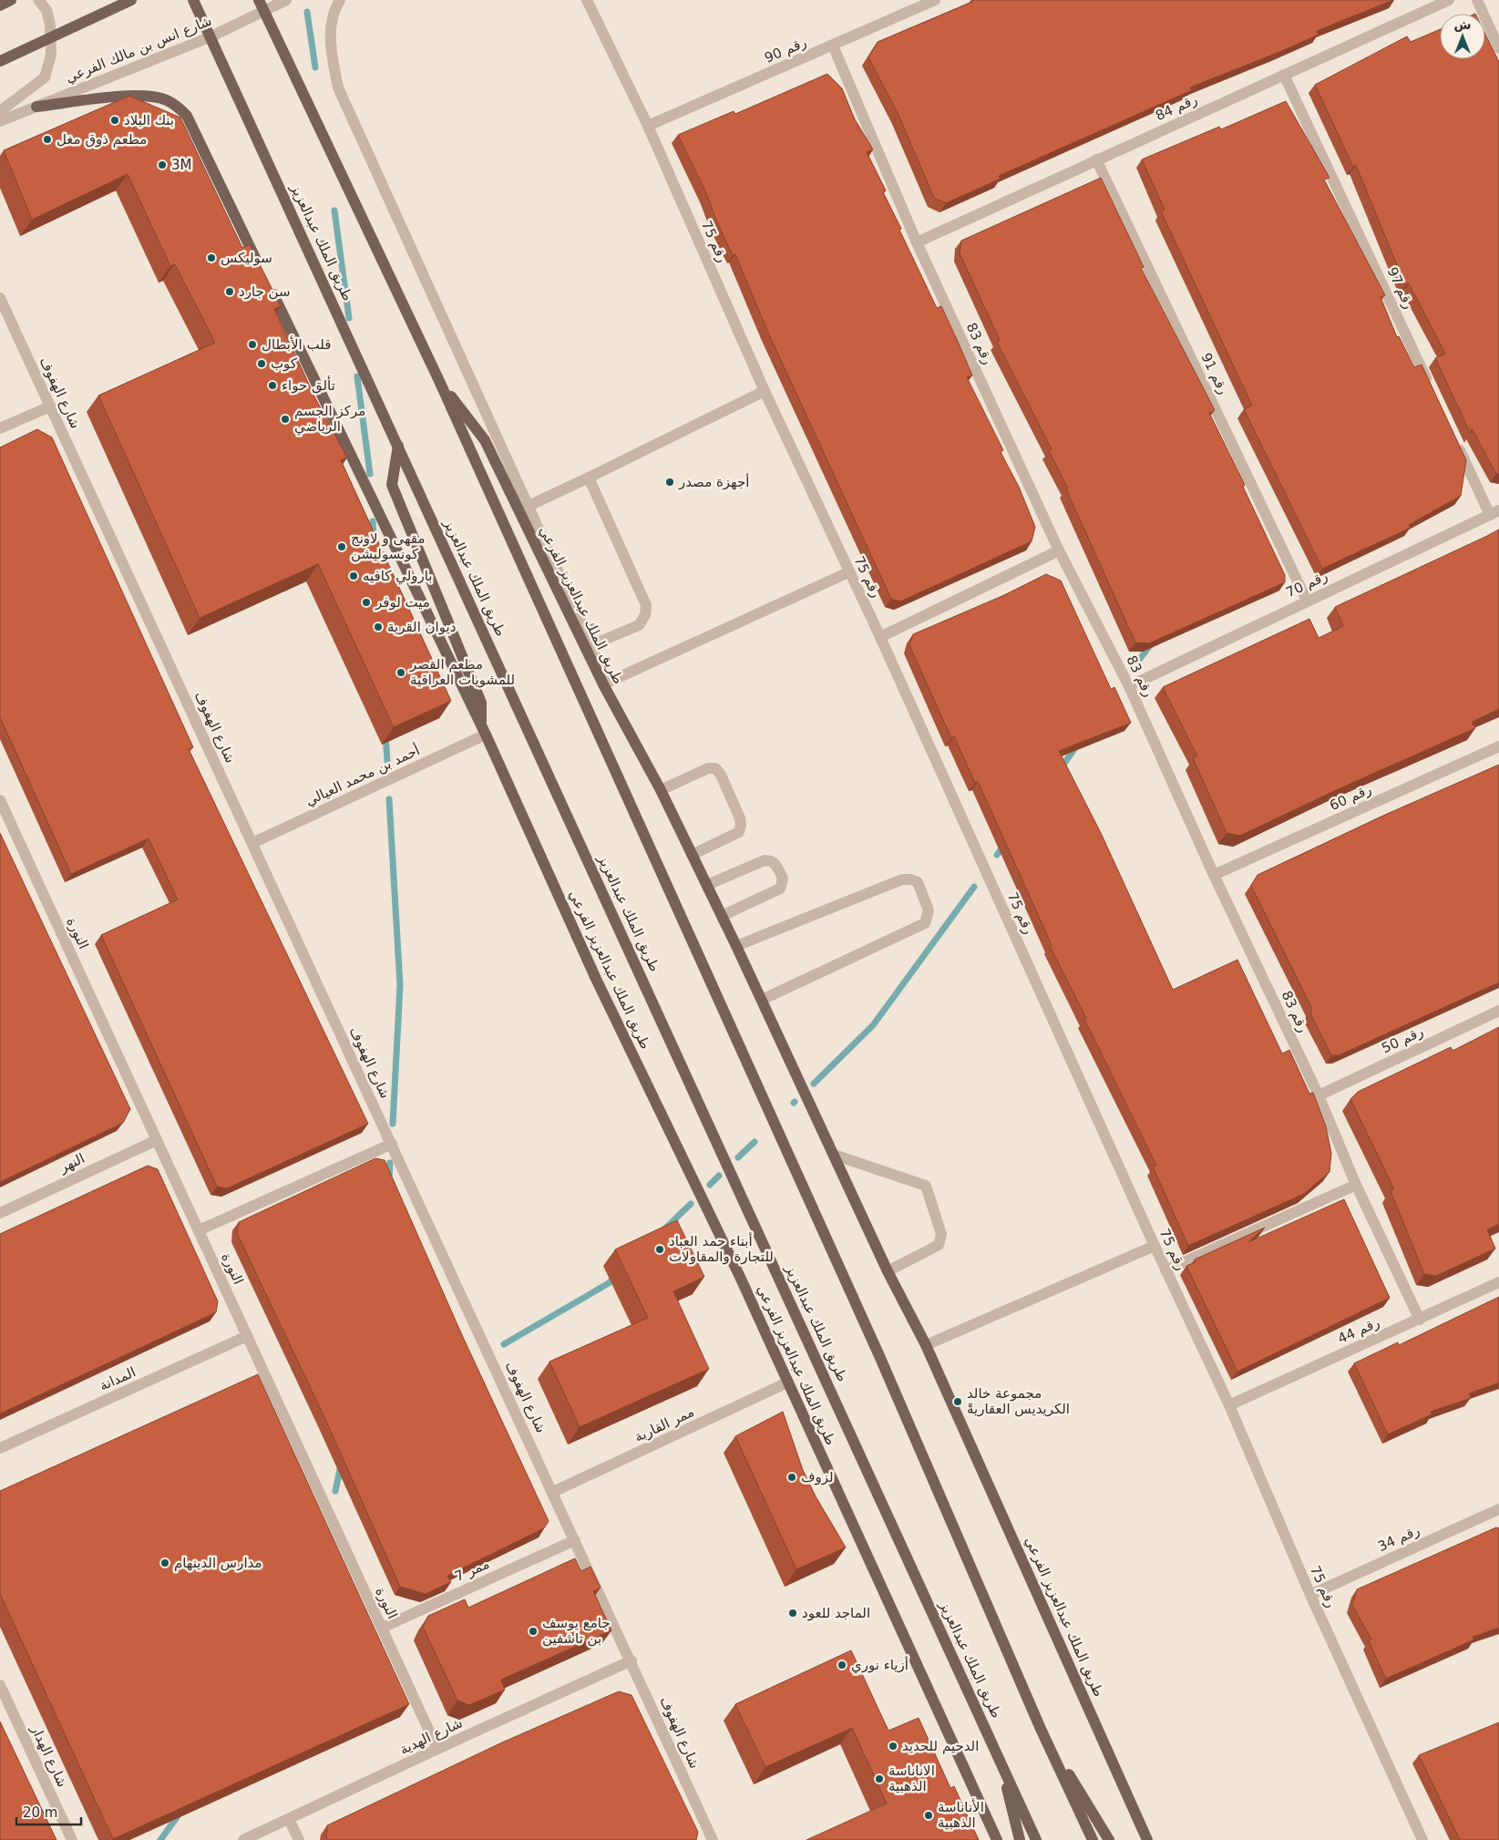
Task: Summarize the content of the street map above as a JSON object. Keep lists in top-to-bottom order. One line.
{"streets":{"main road":["طريق الملك عبدالعزيز","طريق الملك عبدالعزيز الفرعي"],"street":["شارع انس بن مالك الفرعي","رقم 90","رقم 84","رقم 75","رقم 97","رقم 83","رقم 91","شارع الهفوف","رقم 70","أحمد بن محمد العيالي","رقم 60","النورة","رقم 50","النهر","رقم 44","المدانة","ممر القاربة","رقم 34","ممر 7","شارع الهدية","شارع الهدار"]},"crossings":[["شارع انس بن مالك الفرعي","طريق الملك عبدالعزيز"],["رقم 90","رقم 75"],["رقم 90","رقم 83"],["رقم 84","رقم 97"],["رقم 84","رقم 83"],["رقم 84","رقم 91"],["رقم 75","رقم 44"],["رقم 75","رقم 34"],["رقم 83","رقم 70"],["رقم 83","رقم 60"],["رقم 83","رقم 50"],["رقم 83","رقم 44"],["رقم 91","رقم 70"],["شارع الهفوف","أحمد بن محمد العيالي"],["شارع الهفوف","ممر القاربة"],["شارع الهفوف","ممر 7"],["شارع الهفوف","شارع الهدية"],["طريق الملك عبدالعزيز الفرعي","أحمد بن محمد العيالي"],["طريق الملك عبدالعزيز الفرعي","ممر القاربة"],["النورة","النهر"],["النورة","المدانة"],["النورة","ممر 7"],["النورة","شارع الهدية"]],"places":["بنك البلاد","مطعم ذوق مغل","3M","سوليكس","سن جارد","قلب الأبطال","كوب","تألق حواء","مركز الجسم الرياضي","أجهزة مصدر","مقهى و لاونج كونسوليشن","بارولي كافيه","ميت لوفر","ديوان القرية","مطعم القصر للمشويات العراقية","أبناء حمد العباد للتجارة والمقاولات","مجموعة خالد الكريديس العقاريةً","لزوف","مدارس الدينهام","الماجد للعود","جامع يوسف بن تاشفين","أزياء نوري","الدحيم للحديد","الاناناسة الذهبية","الأناناسة الذهبية"],"scale_bar":"20 m","north":"top"}
